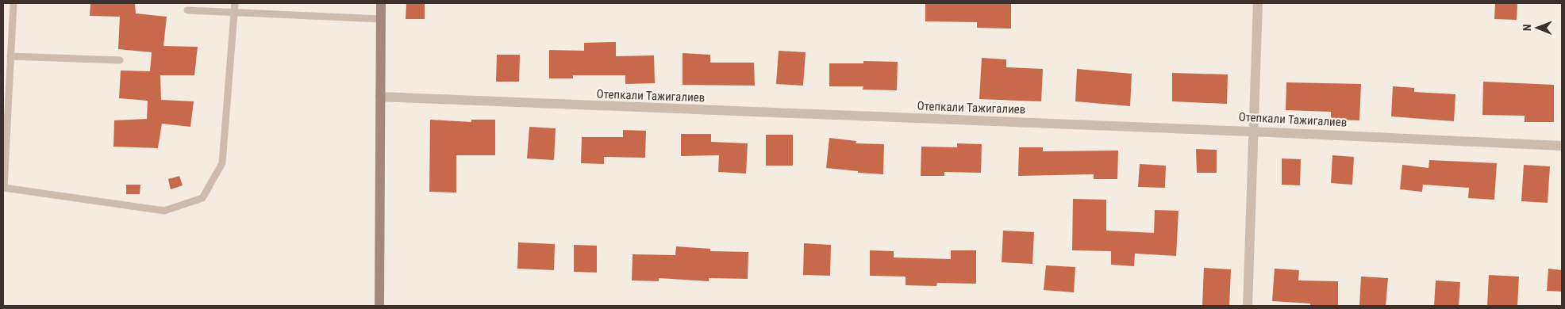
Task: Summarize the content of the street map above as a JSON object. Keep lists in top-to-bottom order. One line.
{"streets":{"street":["Отепкали Тажигалиев"]},"north":"left"}
